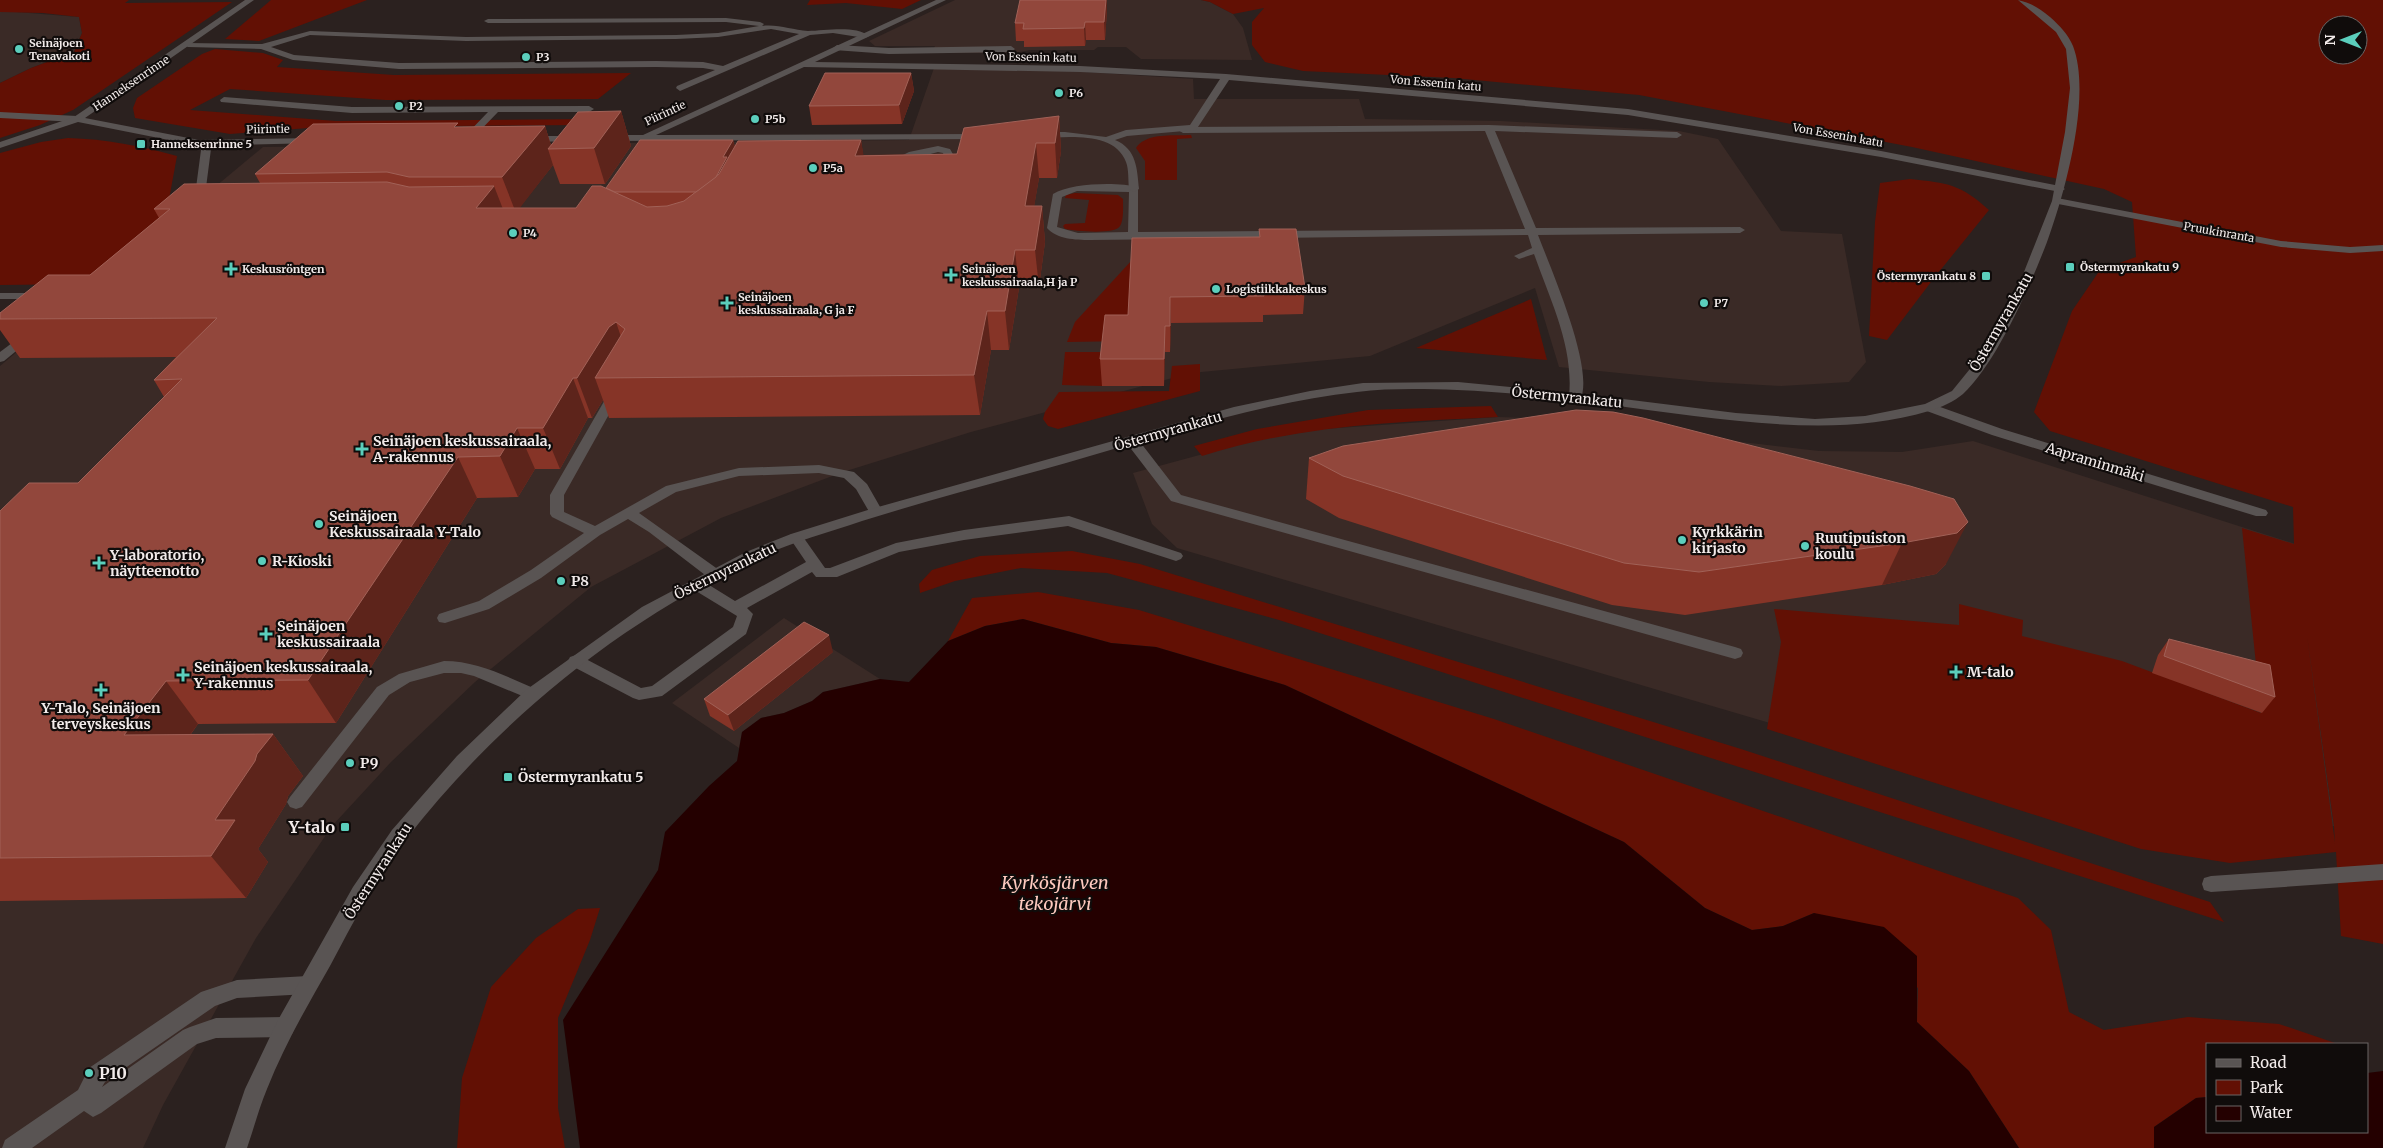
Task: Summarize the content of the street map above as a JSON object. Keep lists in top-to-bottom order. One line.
{"streets":{"street":["Von Essenin katu","Hanneksenrinne","Piirintie","Pruukinranta","Östermyrankatu","Aapraminmäki"]},"crossings":[["Von Essenin katu","Piirintie"],["Von Essenin katu","Pruukinranta"],["Von Essenin katu","Östermyrankatu"],["Hanneksenrinne","Piirintie"],["Pruukinranta","Östermyrankatu"],["Östermyrankatu","Aapraminmäki"]],"water":["Kyrkösjärven tekojärvi"],"places":{"other":["Seinäjoen Tenavakoti","P3","P6","P2","P5b","P5a","P4","Logistiikkakeskus","P7","Seinäjoen Keskussairaala Y-Talo","Kyrkkärin kirjasto","Ruutipuiston koulu","R-Kioski","P8","P9","P10"],"transit":["Hanneksenrinne 5","Östermyrankatu 9","Östermyrankatu 8","Östermyrankatu 5","Y-talo"],"health":["Keskusröntgen","Seinäjoen keskussairaala,H ja P","Seinäjoen keskussairaala, G ja F","Seinäjoen keskussairaala, A-rakennus","Y-laboratorio, näytteenotto","Seinäjoen keskussairaala","M-talo","Seinäjoen keskussairaala, Y-rakennus","Y-Talo, Seinäjoen terveyskeskus"]},"legend":["Road","Park","Water"],"north":"left"}
